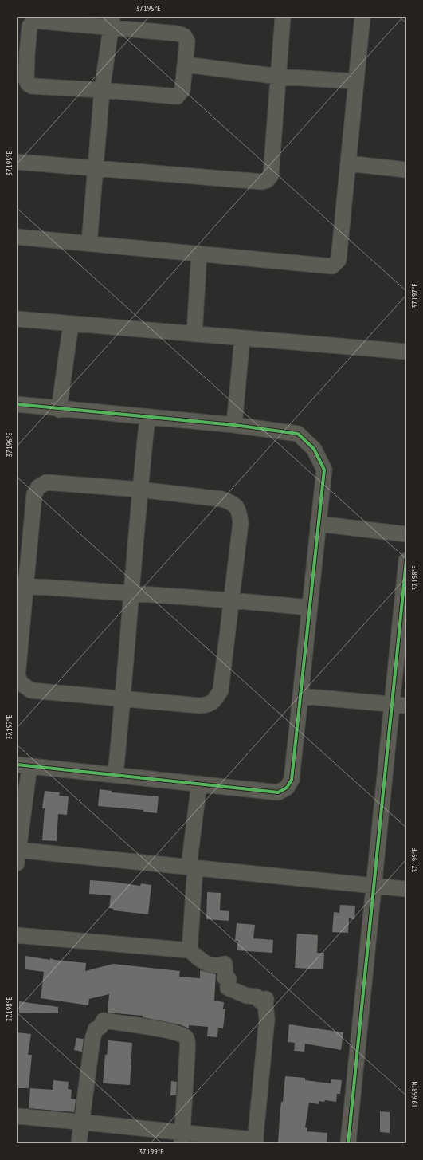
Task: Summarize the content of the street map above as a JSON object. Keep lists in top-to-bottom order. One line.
{"coordinates":["37.195°E","37.197°E","37.196°E","37.198°E","37.199°E","19.668°N"]}
